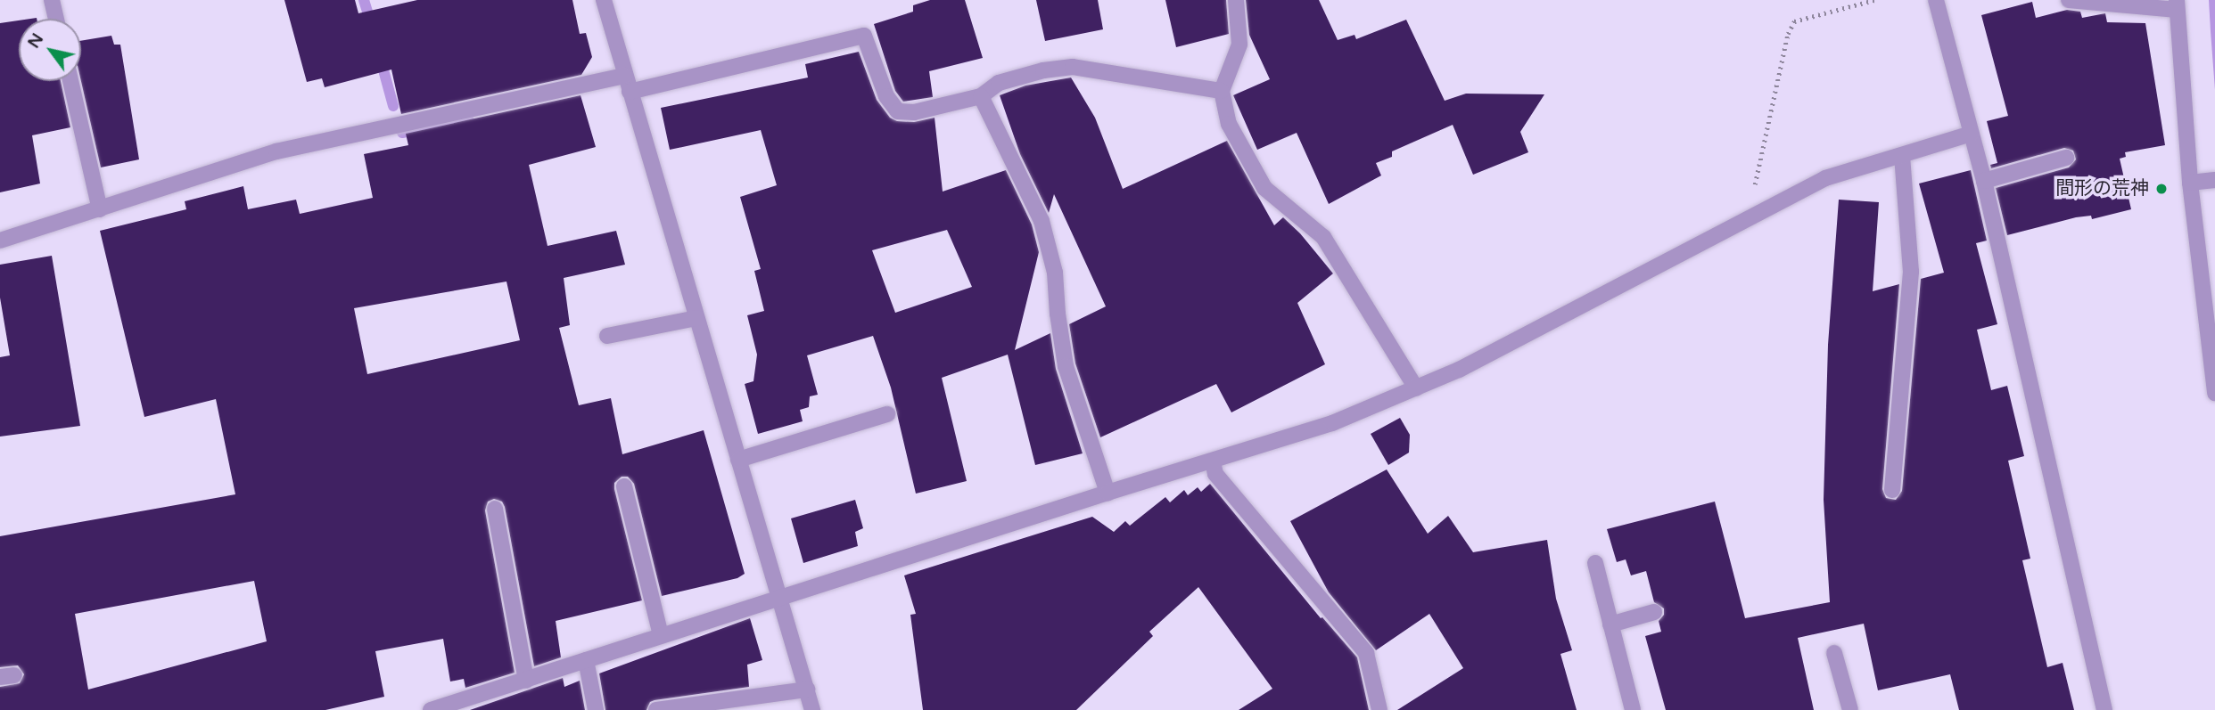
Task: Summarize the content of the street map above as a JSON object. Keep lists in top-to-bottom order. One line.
{"places":["間形の荒神"],"north":"top left"}
